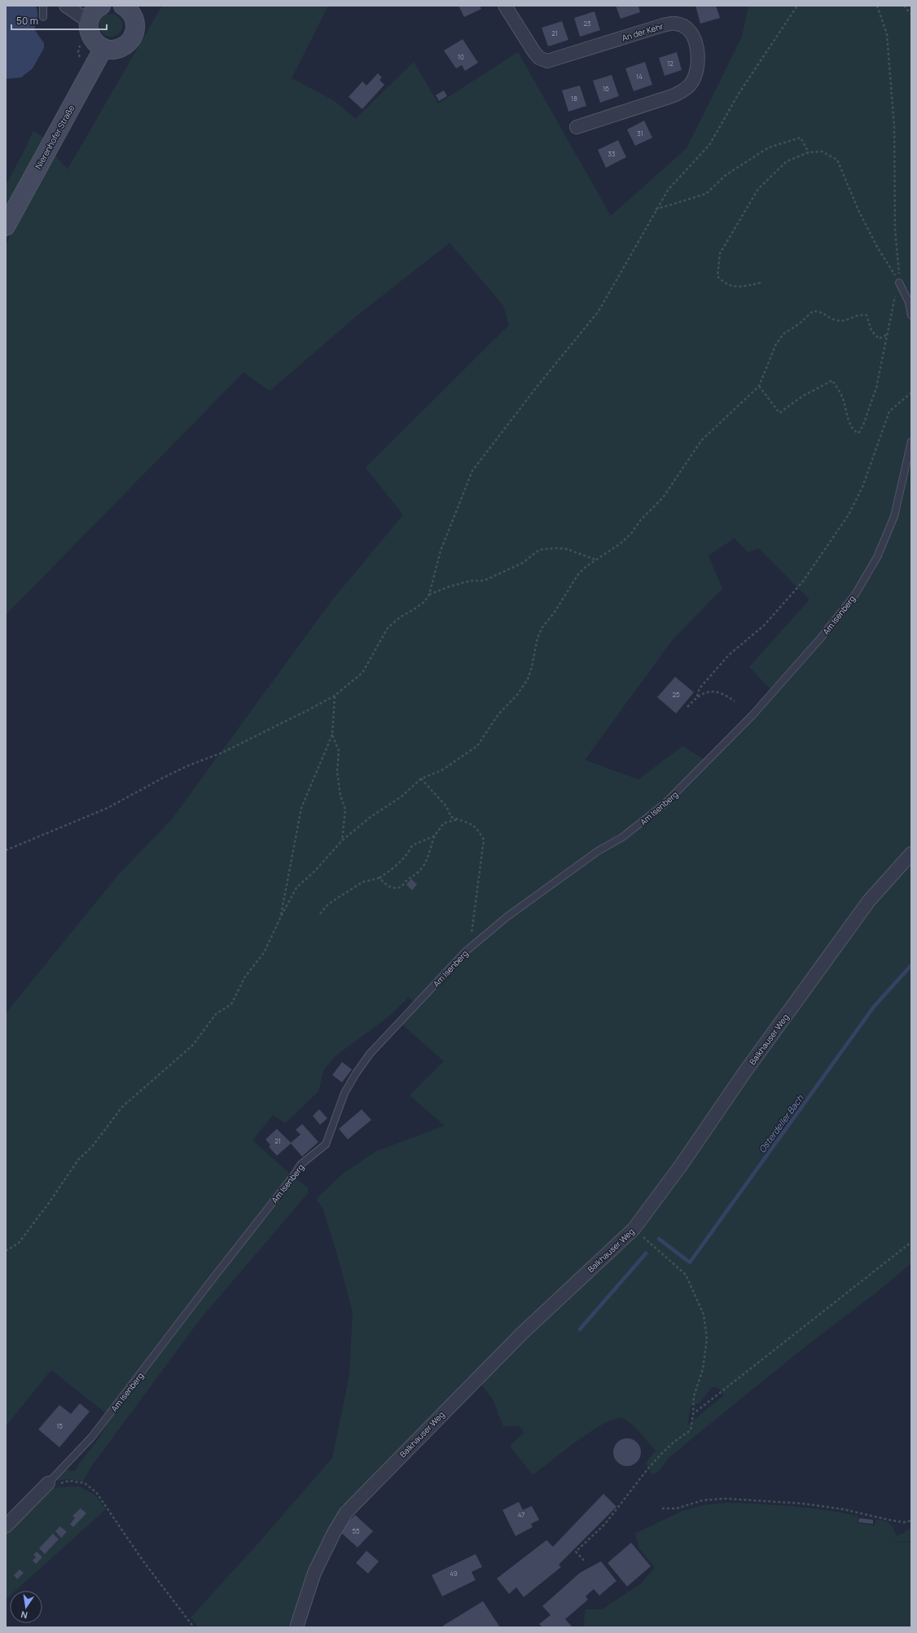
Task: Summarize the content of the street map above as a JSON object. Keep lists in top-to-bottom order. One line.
{"streets":{"main road":["Nierenhofer Straße"],"street":["An der Kehr","Am Isenberg","Balkhauser Weg"]},"water":["Osterdeller Bach"],"house_numbers":["23","21","10","12","14","16","18","31","33","25","21","15","47","55","49"],"scale_bar":"50 m","north":"bottom"}
